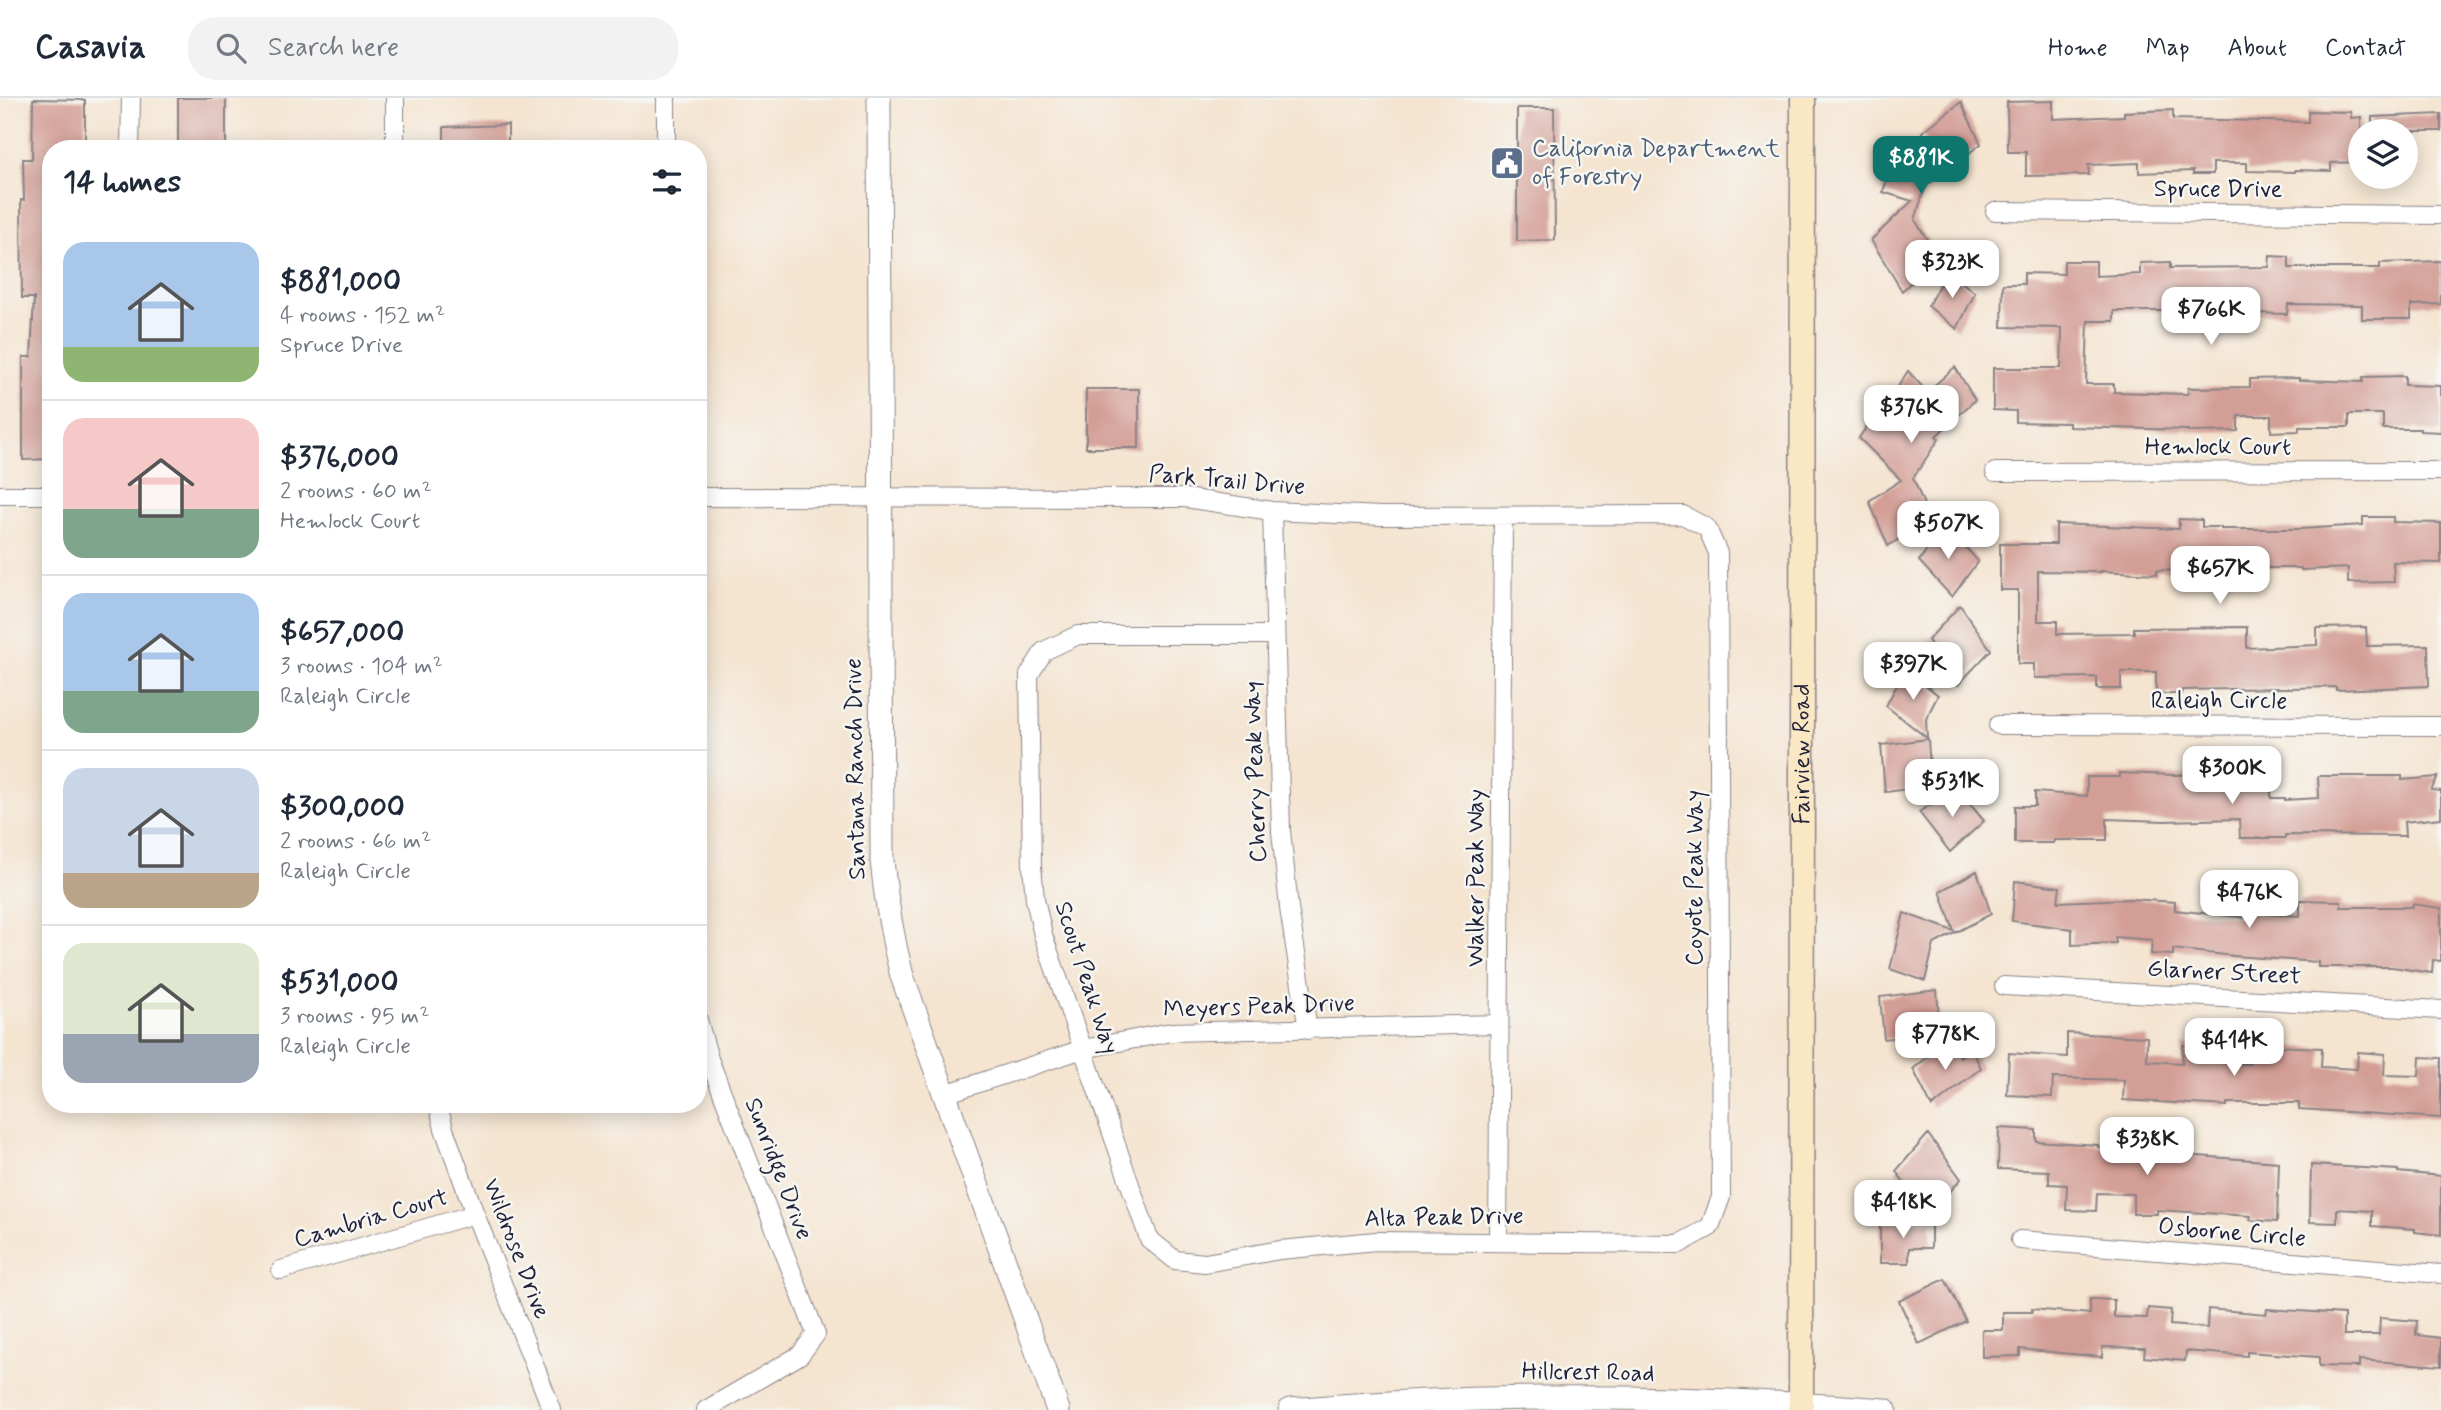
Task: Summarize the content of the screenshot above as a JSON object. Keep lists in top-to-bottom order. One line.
{"streets":{"main road":["Fairview Road"],"street":["Spruce Drive","Hemlock Court","Park Trail Drive","Raleigh Circle","Santana Ranch Drive","Cherry Peak Way","Walker Peak Way","Coyote Peak Way","Glarner Street","Scout Peak Way","Meyers Peak Drive","Sunridge Drive","Alta Peak Drive","Cambria Court","Osborne Circle","Wildrose Drive","Hillcrest Road"]},"crossings":[["Park Trail Drive","Santana Ranch Drive"],["Park Trail Drive","Cherry Peak Way"],["Park Trail Drive","Walker Peak Way"],["Park Trail Drive","Coyote Peak Way"],["Fairview Road","Hillcrest Road"],["Santana Ranch Drive","Meyers Peak Drive"],["Cherry Peak Way","Scout Peak Way"],["Cherry Peak Way","Meyers Peak Drive"],["Walker Peak Way","Meyers Peak Drive"],["Walker Peak Way","Alta Peak Drive"],["Coyote Peak Way","Alta Peak Drive"],["Scout Peak Way","Meyers Peak Drive"],["Scout Peak Way","Alta Peak Drive"],["Cambria Court","Wildrose Drive"]],"places":{"public building":["California Department of Forestry"]},"page":{"header":"Casavia","search":"Search here","nav":["Home","Map","About","Contact"],"price":["$881K","$323K","$766K","$376K","$507K","$657K","$397K","$300K","$531K","$476K","$778K","$414K","$338K","$418K"],"heading":"14 homes","list":[{"name":"$881,000","note":"4 rooms · 152 m² · Spruce Drive"},{"name":"$376,000","note":"2 rooms · 60 m² · Hemlock Court"},{"name":"$657,000","note":"3 rooms · 104 m² · Raleigh Circle"},{"name":"$300,000","note":"2 rooms · 66 m² · Raleigh Circle"},{"name":"$531,000","note":"3 rooms · 95 m² · Raleigh Circle"}]}}
